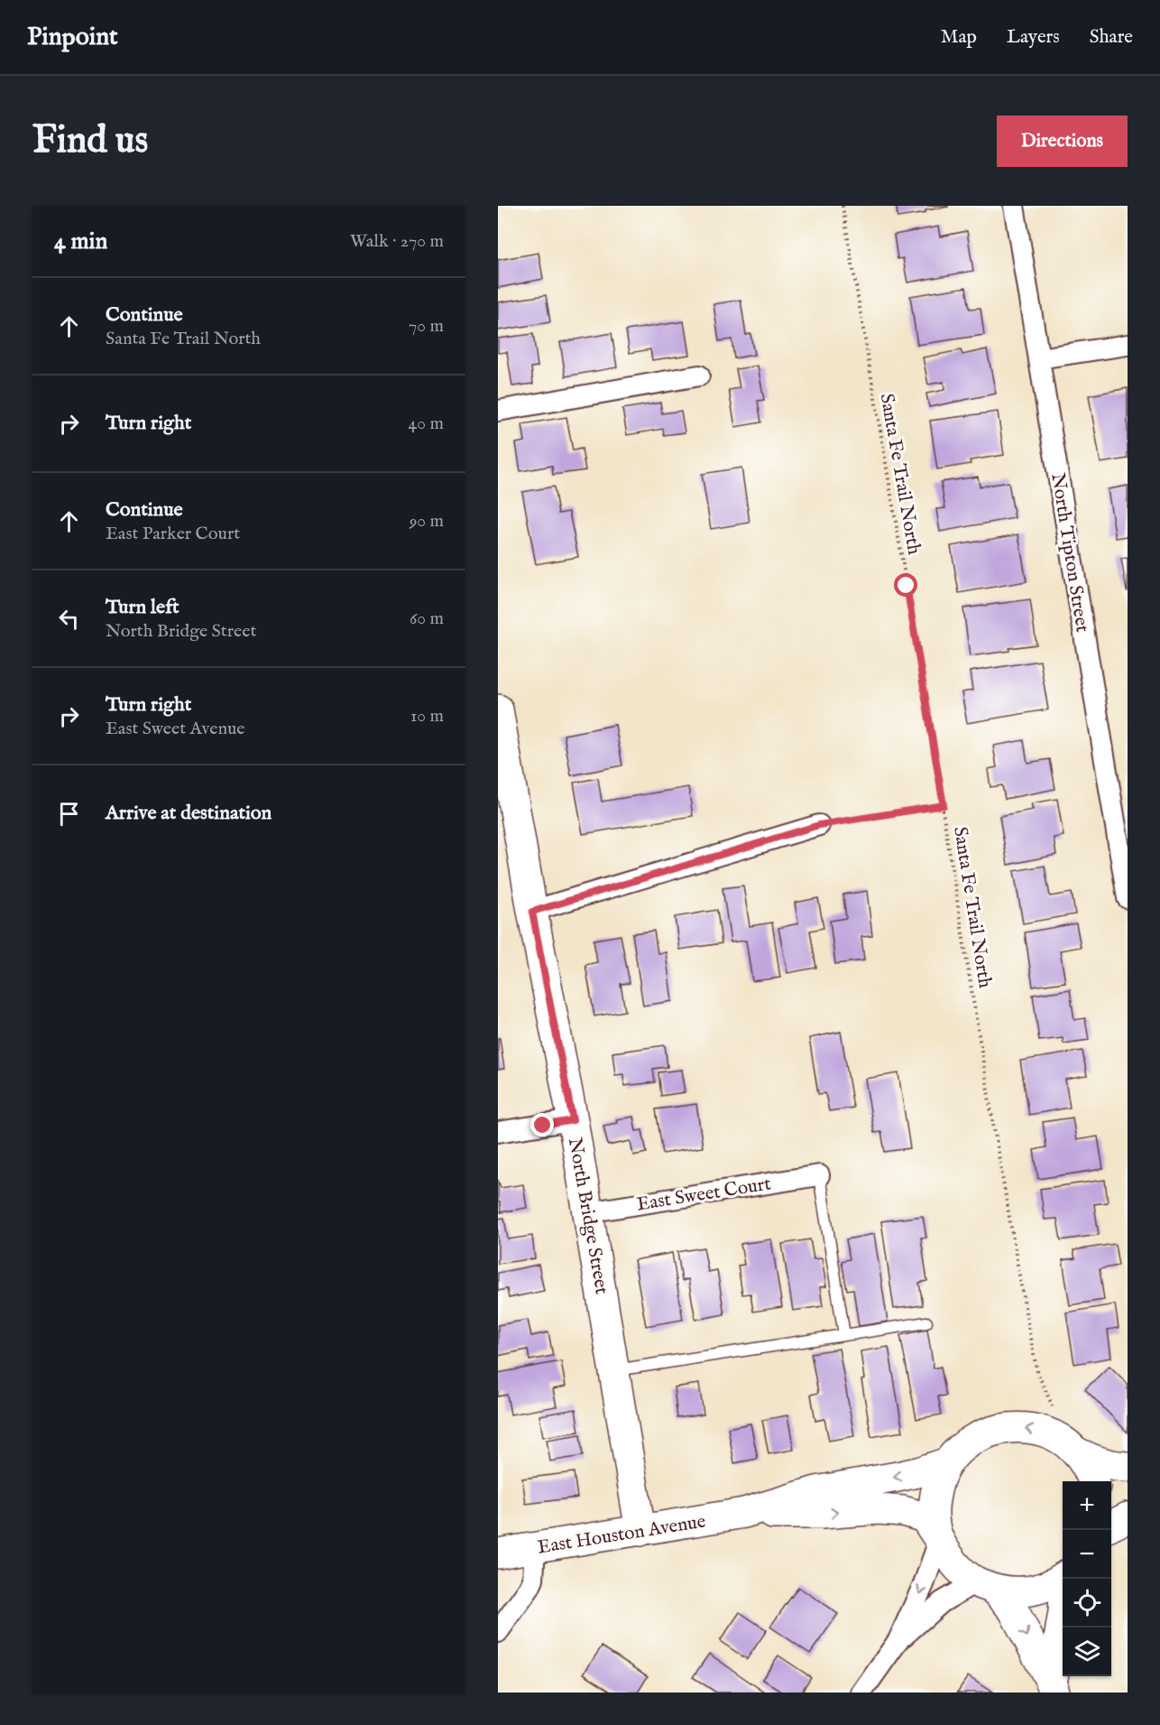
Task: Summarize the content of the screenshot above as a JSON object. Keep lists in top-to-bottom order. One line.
{"streets":{"main road":["North Bridge Street","East Houston Avenue"],"street":["North Tipton Street","East Sweet Court"],"path":["Santa Fe Trail North"]},"crossings":[["East Sweet Court","North Bridge Street"],["North Bridge Street","East Houston Avenue"]],"page":{"header":"Pinpoint","nav":["Map","Layers","Share"],"buttons":"Directions","title":"Find us","heading":["4 min","Walk · 270 m"],"list":[["Continue","Santa Fe Trail North","70 m"],["Turn right","40 m"],["Continue","East Parker Court","90 m"],["Turn left","North Bridge Street","60 m"],["Turn right","East Sweet Avenue","10 m"],"Arrive at destination"],"map_buttons":["+","−"]}}
